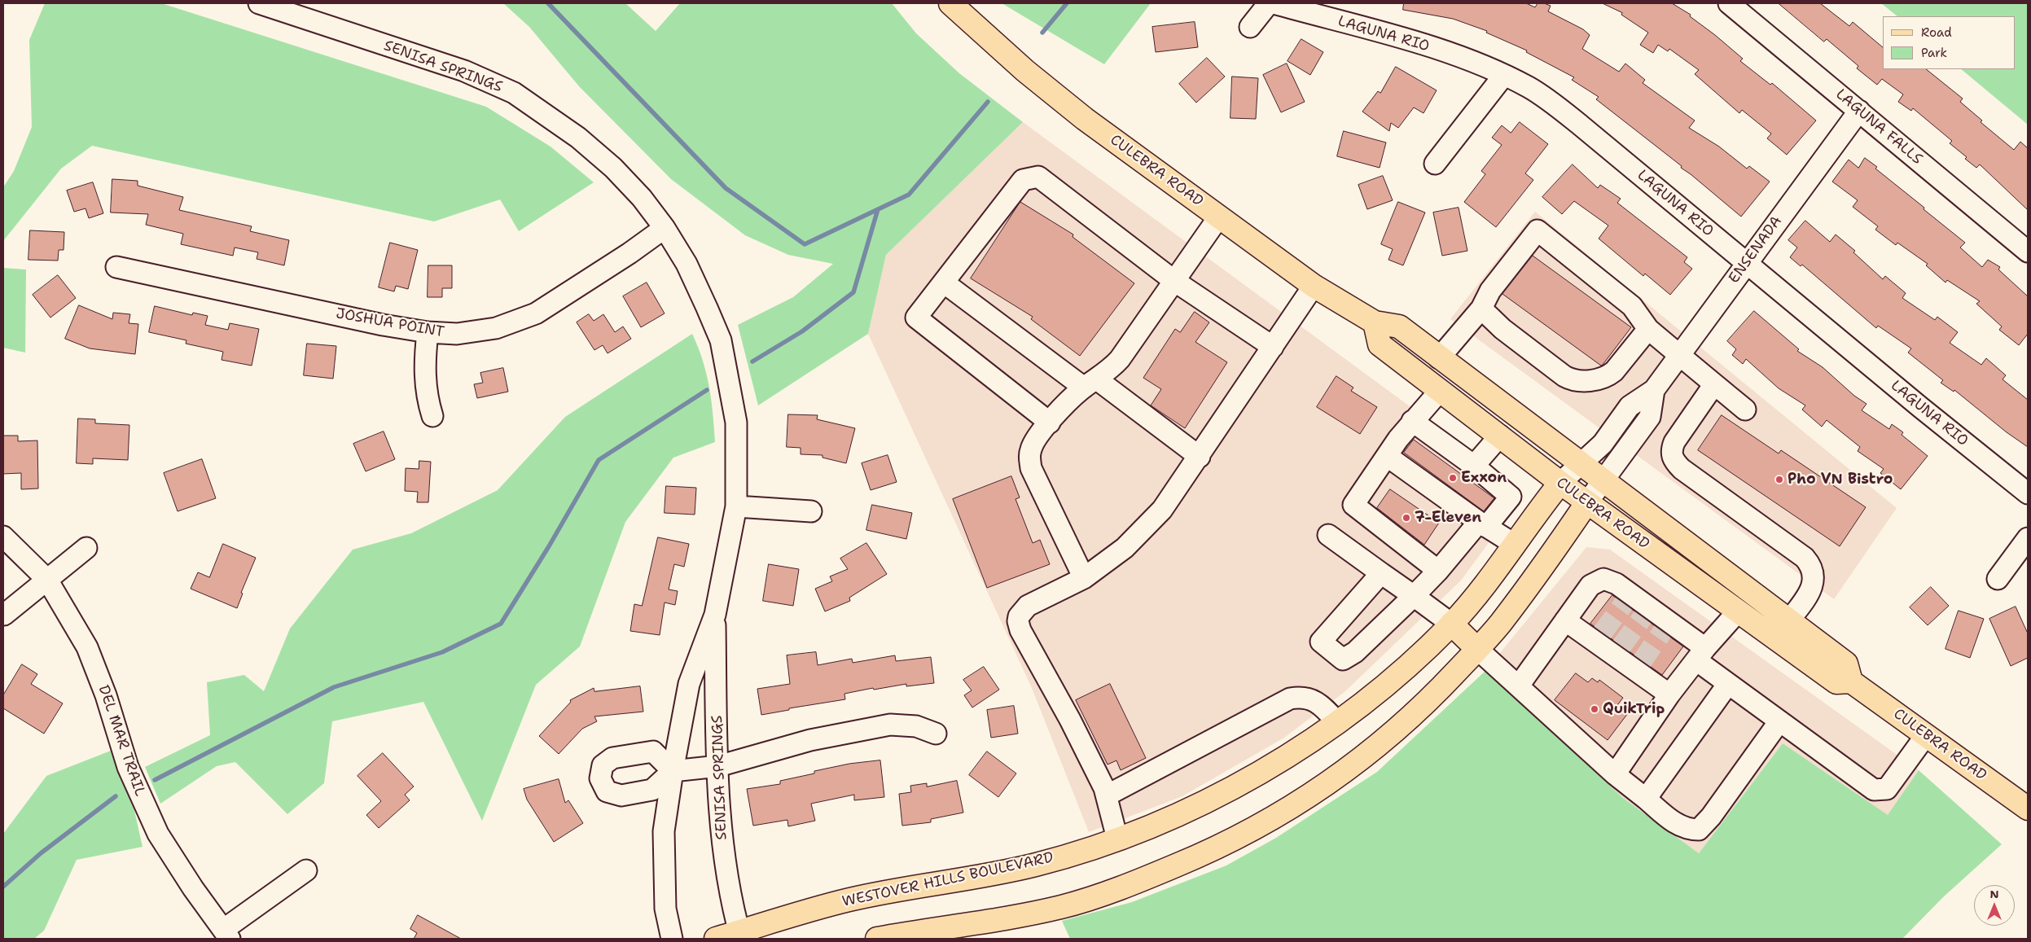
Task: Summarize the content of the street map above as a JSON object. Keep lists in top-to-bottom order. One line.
{"streets":{"main road":["CULEBRA ROAD","WESTOVER HILLS BOULEVARD"],"street":["LAGUNA RIO","SENISA SPRINGS","LAGUNA FALLS","ENSENADA","JOSHUA POINT","DEL MAR TRAIL"]},"crossings":[["LAGUNA RIO","ENSENADA"],["SENISA SPRINGS","JOSHUA POINT"],["SENISA SPRINGS","WESTOVER HILLS BOULEVARD"],["LAGUNA FALLS","ENSENADA"],["CULEBRA ROAD","ENSENADA"],["CULEBRA ROAD","WESTOVER HILLS BOULEVARD"],["ENSENADA","WESTOVER HILLS BOULEVARD"]],"places":["Exxon","Pho VN Bistro","7-Eleven","QuikTrip"],"legend":["Road","Park"],"north":"top"}
